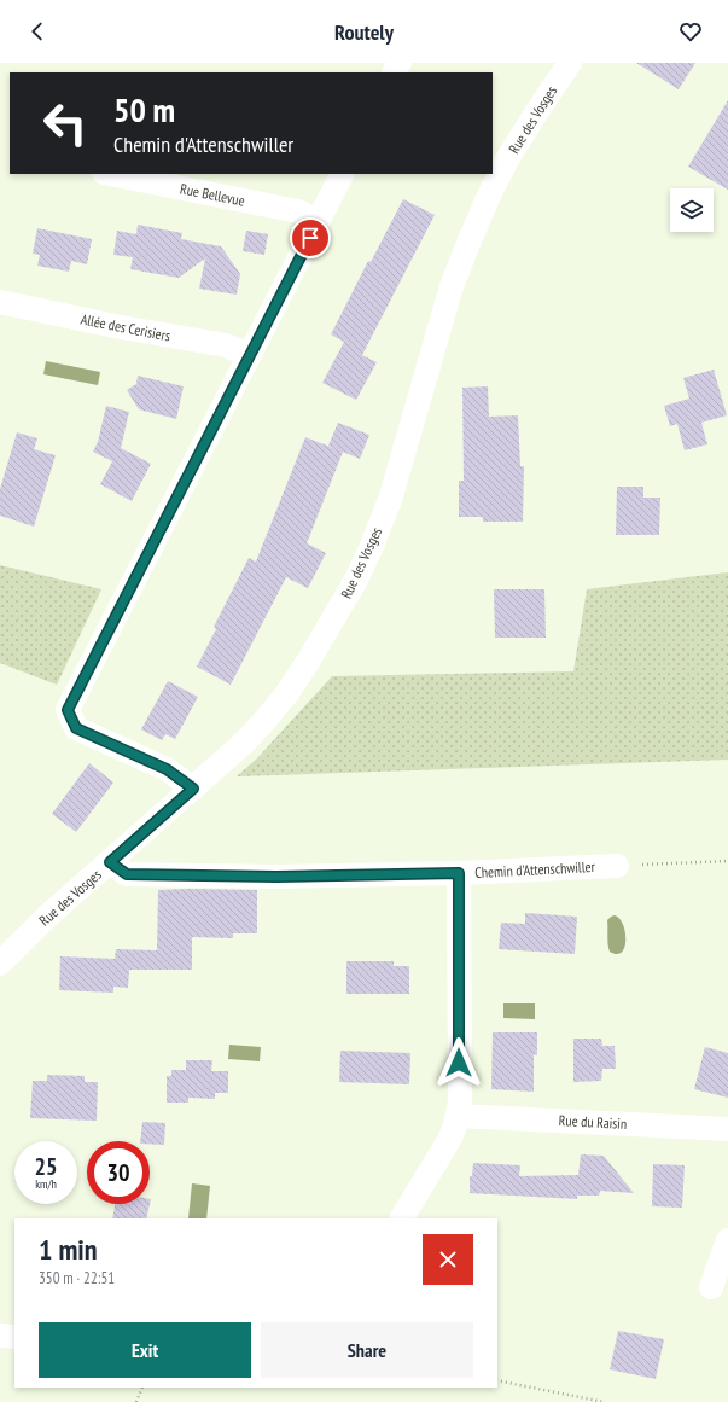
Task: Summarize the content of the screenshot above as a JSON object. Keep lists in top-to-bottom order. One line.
{"streets":{"street":["Rue des Vosges","Rue Bellevue","Allée des Cerisiers","Chemin d'Attenschwiller","Rue du Raisin"]},"crossings":[["Rue des Vosges","Chemin d'Attenschwiller"]],"page":{"header":"Routely","turn":["50 m","Chemin d'Attenschwiller"],"speed":"25 km/h","limit":"30","heading":["1 min","350 m · 22:51"],"buttons":["Exit","Share"]}}
